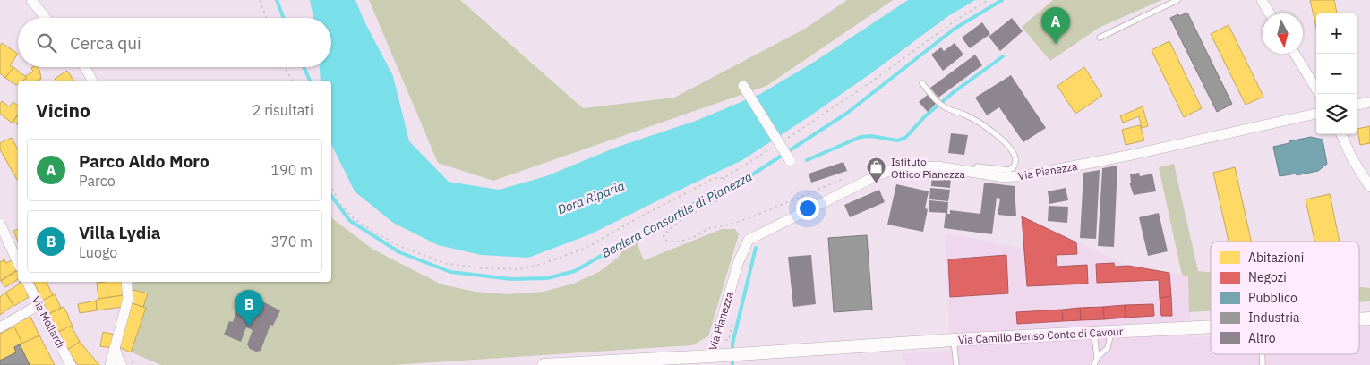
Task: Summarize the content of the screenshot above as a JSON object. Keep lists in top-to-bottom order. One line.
{"streets":{"street":["Via Pianezza","Via Mollardi","Via Camillo Benso Conte di Cavour"]},"crossings":[["Via Pianezza","Via Camillo Benso Conte di Cavour"]],"water":["Dora Riparia","Bealera Consortile di Pianezza"],"places":{"shop":["Istituto Ottico Pianezza"]},"legend":["Abitazioni","Negozi","Pubblico","Industria","Altro"],"north":"bottom","page":{"pins":["A","B"],"map_buttons":["+","−"],"search":"Cerca qui","heading":["Vicino","2 risultati"],"list":[{"mark":"A","name":"Parco Aldo Moro","note":"Parco","value":"190 m"},{"mark":"B","name":"Villa Lydia","note":"Luogo","value":"370 m"}]}}
